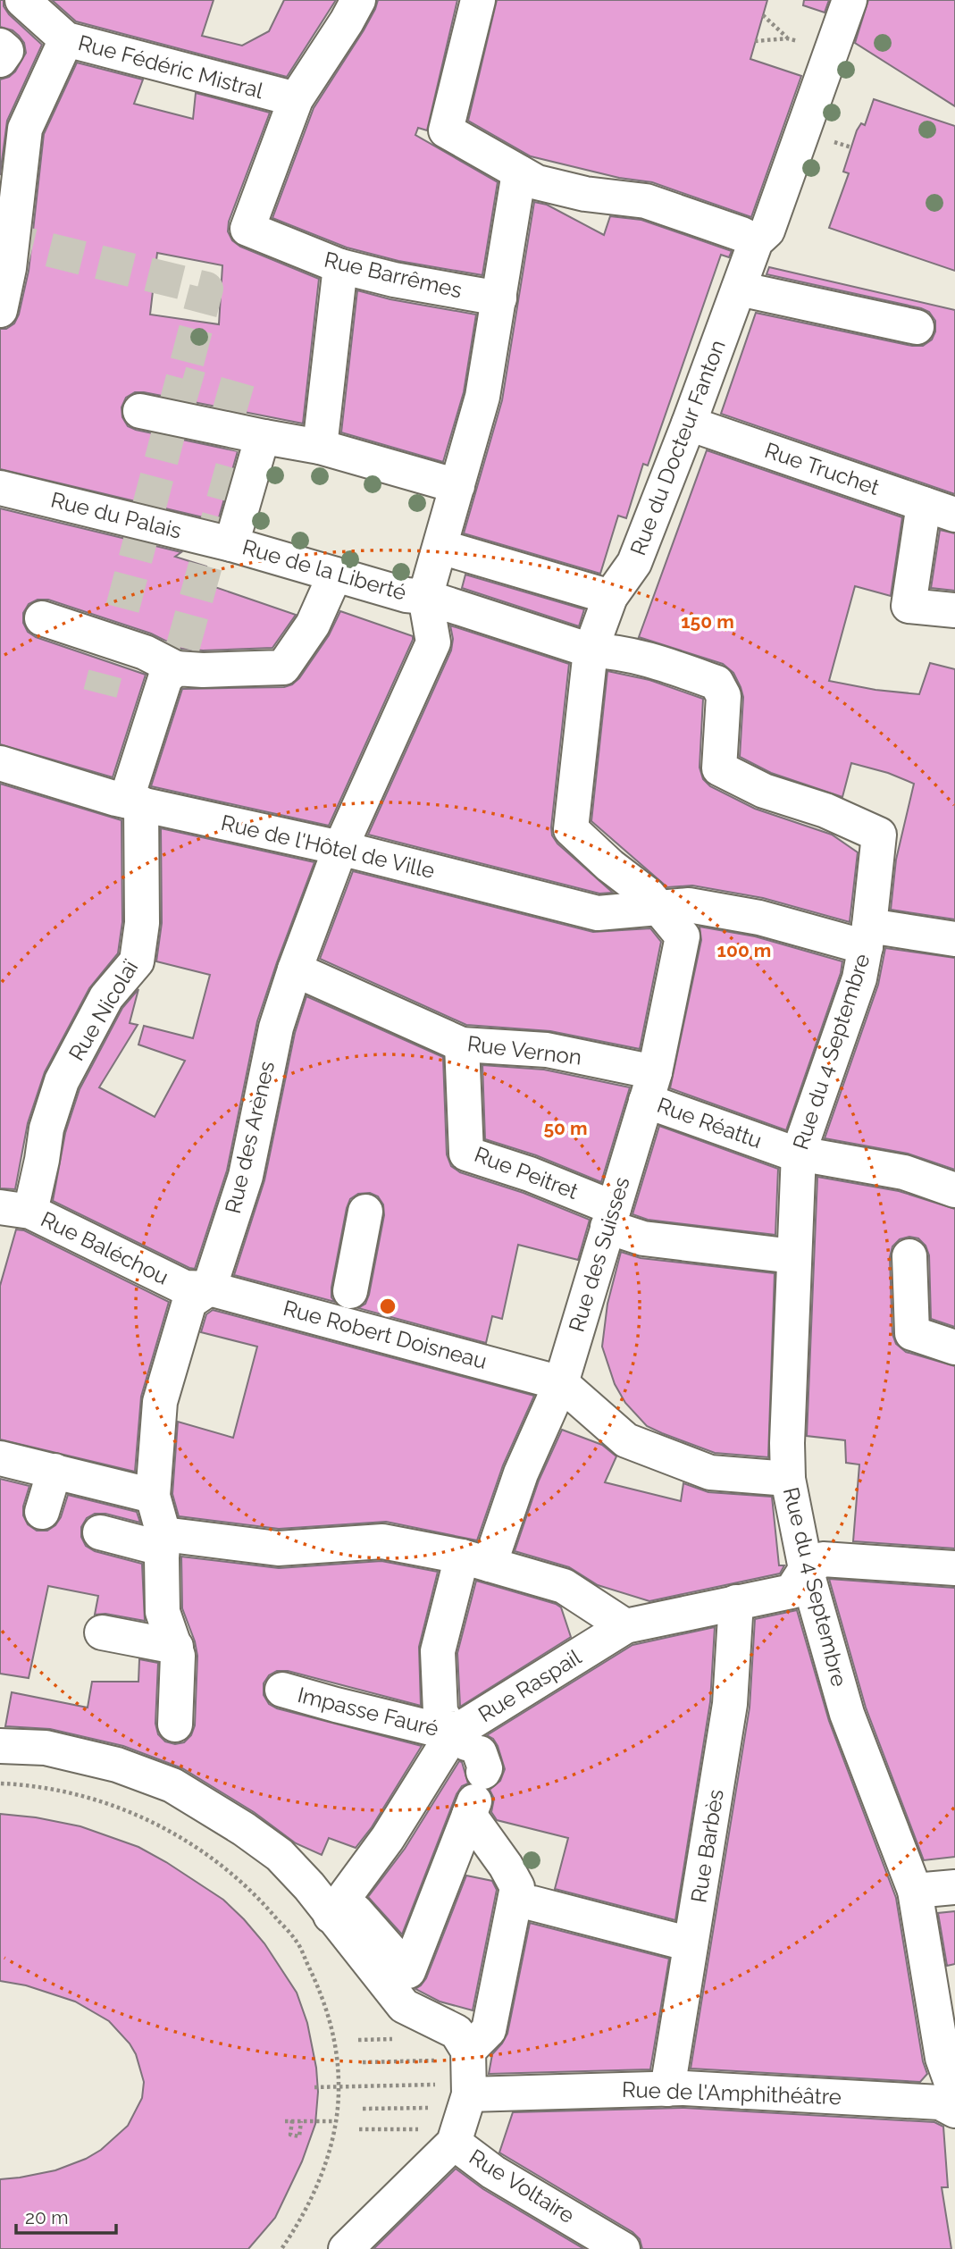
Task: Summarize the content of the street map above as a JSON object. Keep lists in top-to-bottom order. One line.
{"streets":{"street":["Rue Fédéric Mistral","Rue Barrêmes","Rue du Docteur Fanton","Rue Truchet","Rue du Palais","Rue de la Liberté","Rue de l'Hôtel de Ville","Rue Nicolaï","Rue Vernon","Rue du 4 Septembre","Rue Réattu","Rue des Arènes","Rue Peitret","Rue Baléchou","Rue des Suisses","Rue Robert Doisneau","Rue Raspail","Impasse Fauré","Rue Barbès","Rue de l'Amphithéâtre","Rue Voltaire"]},"crossings":[["Rue Fédéric Mistral","Rue Barrêmes"],["Rue Barrêmes","Rue de la Liberté"],["Rue du Docteur Fanton","Rue Truchet"],["Rue du Docteur Fanton","Rue de l'Hôtel de Ville"],["Rue du Docteur Fanton","Rue du 4 Septembre"],["Rue du Docteur Fanton","Rue des Suisses"],["Rue du Palais","Rue de la Liberté"],["Rue de la Liberté","Rue des Arènes"],["Rue de l'Hôtel de Ville","Rue Nicolaï"],["Rue de l'Hôtel de Ville","Rue du 4 Septembre"],["Rue de l'Hôtel de Ville","Rue des Arènes"],["Rue Nicolaï","Rue Baléchou"],["Rue Vernon","Rue Réattu"],["Rue Vernon","Rue des Arènes"],["Rue Vernon","Rue Peitret"],["Rue Vernon","Rue des Suisses"],["Rue du 4 Septembre","Rue Réattu"],["Rue du 4 Septembre","Rue Raspail"],["Rue Réattu","Rue des Suisses"],["Rue des Arènes","Rue Baléchou"],["Rue des Arènes","Rue Robert Doisneau"],["Rue Peitret","Rue des Suisses"],["Rue Baléchou","Rue Robert Doisneau"],["Rue des Suisses","Rue Robert Doisneau"],["Rue des Suisses","Rue Raspail"],["Rue des Suisses","Impasse Fauré"],["Rue Raspail","Impasse Fauré"],["Rue Raspail","Rue Barbès"],["Rue Barbès","Rue de l'Amphithéâtre"]],"scale_bar":"20 m","rings":["150 m","100 m","50 m"]}
